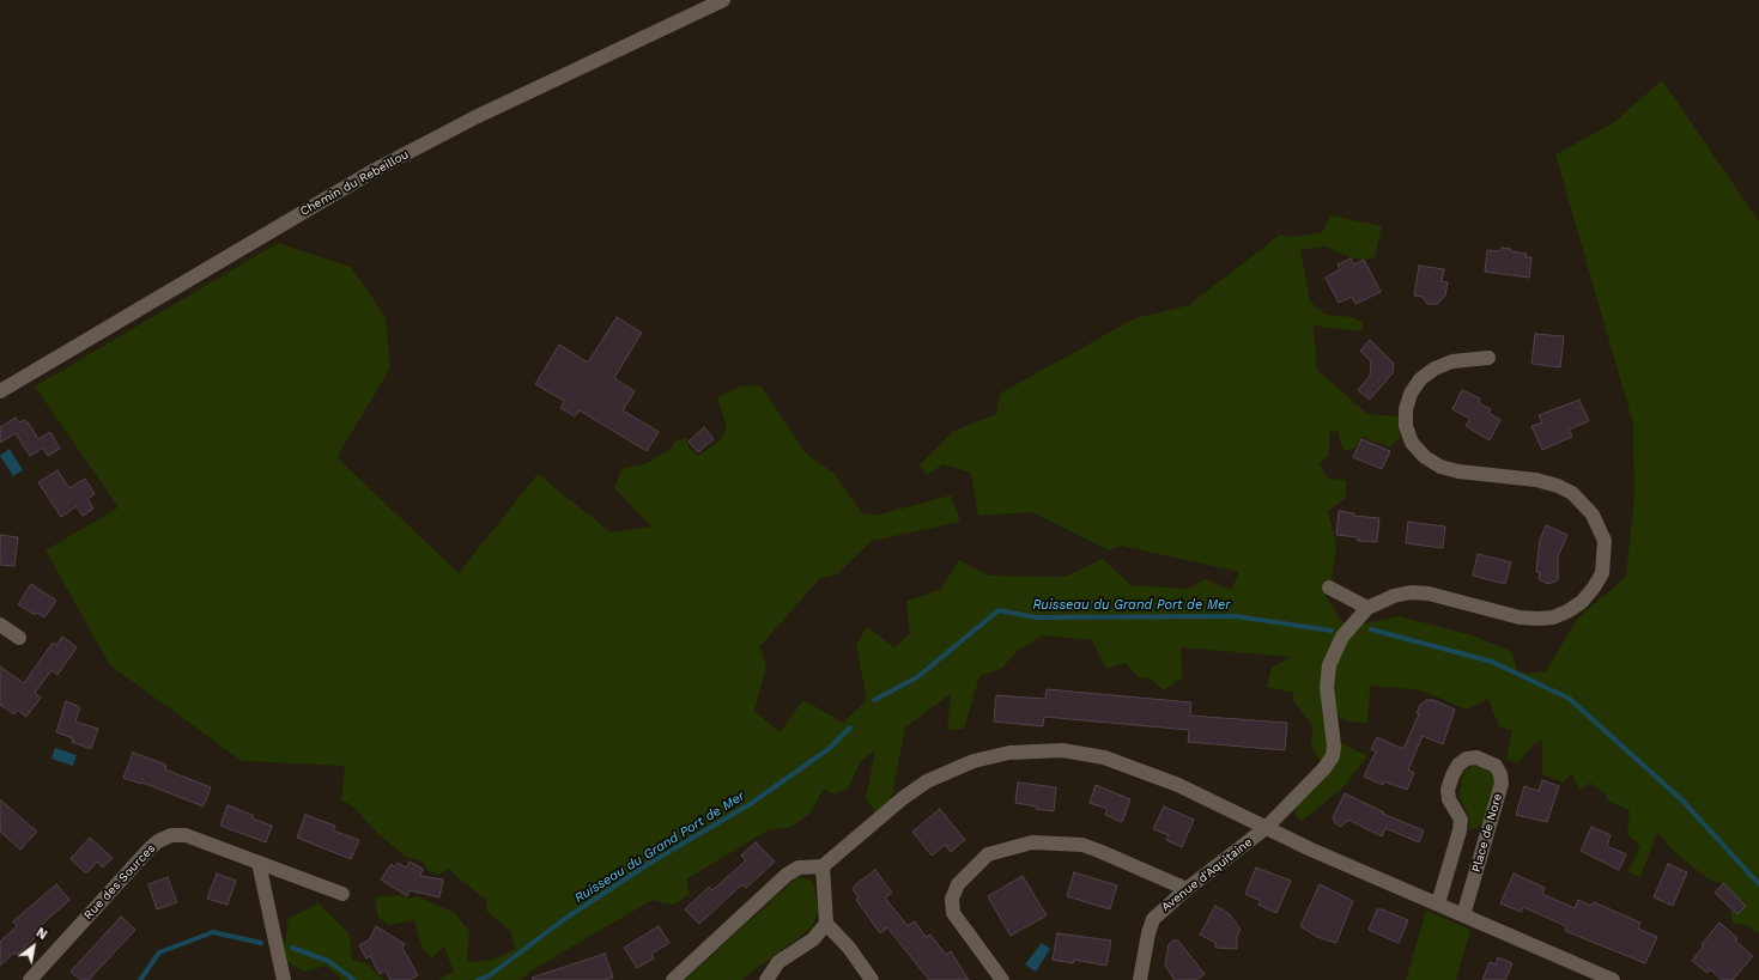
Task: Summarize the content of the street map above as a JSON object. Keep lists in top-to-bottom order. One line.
{"streets":{"street":["Chemin du Rebeillou","Place de Nore","Avenue d'Aquitaine","Rue des Sources"]},"water":["Ruisseau du Grand Port de Mer"],"north":"top right"}
